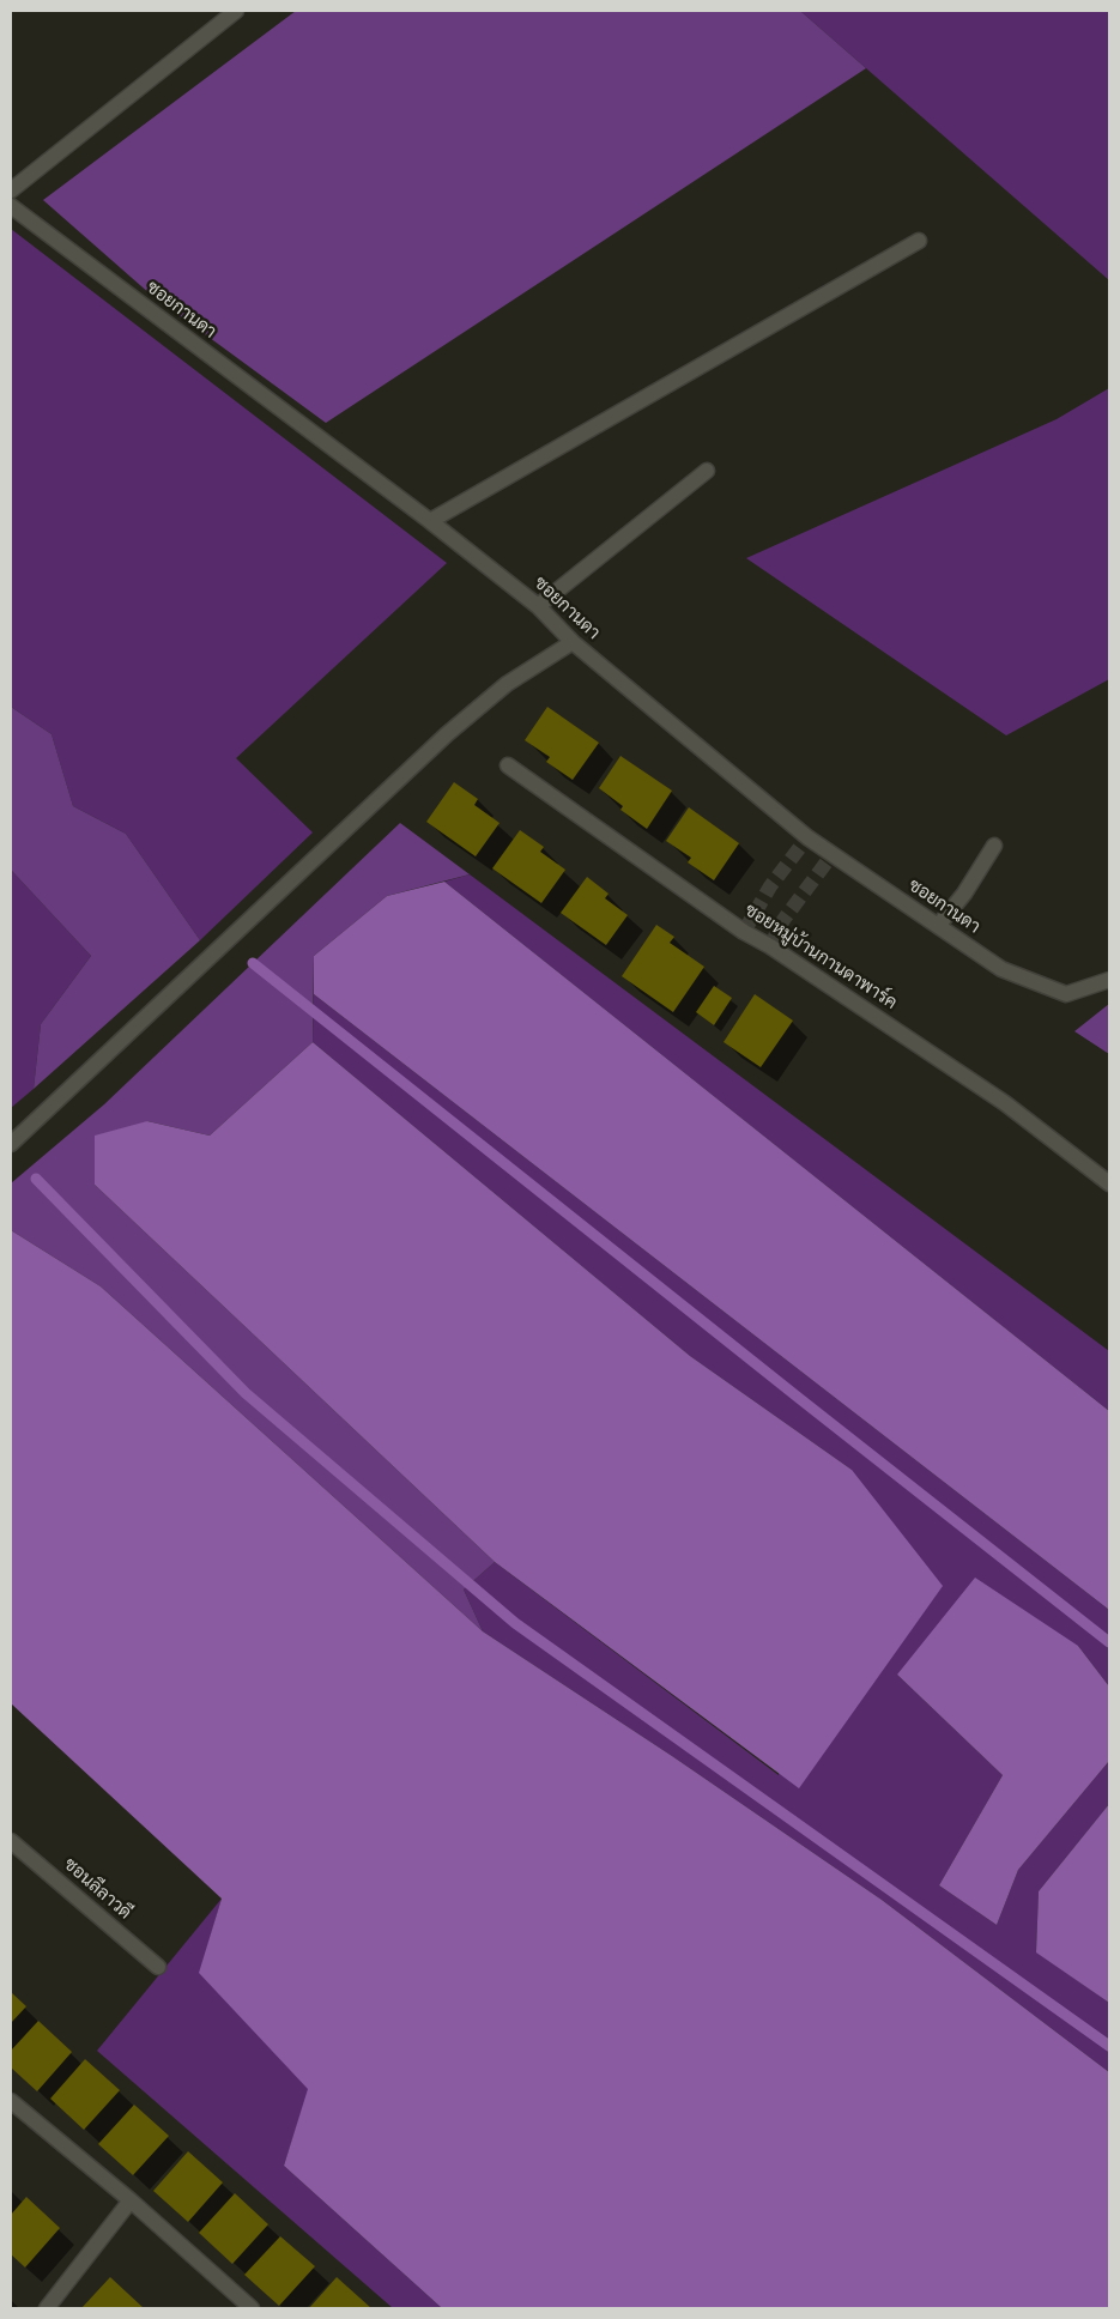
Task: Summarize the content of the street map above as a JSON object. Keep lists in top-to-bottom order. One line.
{"streets":{"street":["ซอยกานดา","ซอยหมู่บ้านกานดาพาร์ค","ซอนลีลาวดี"]}}
